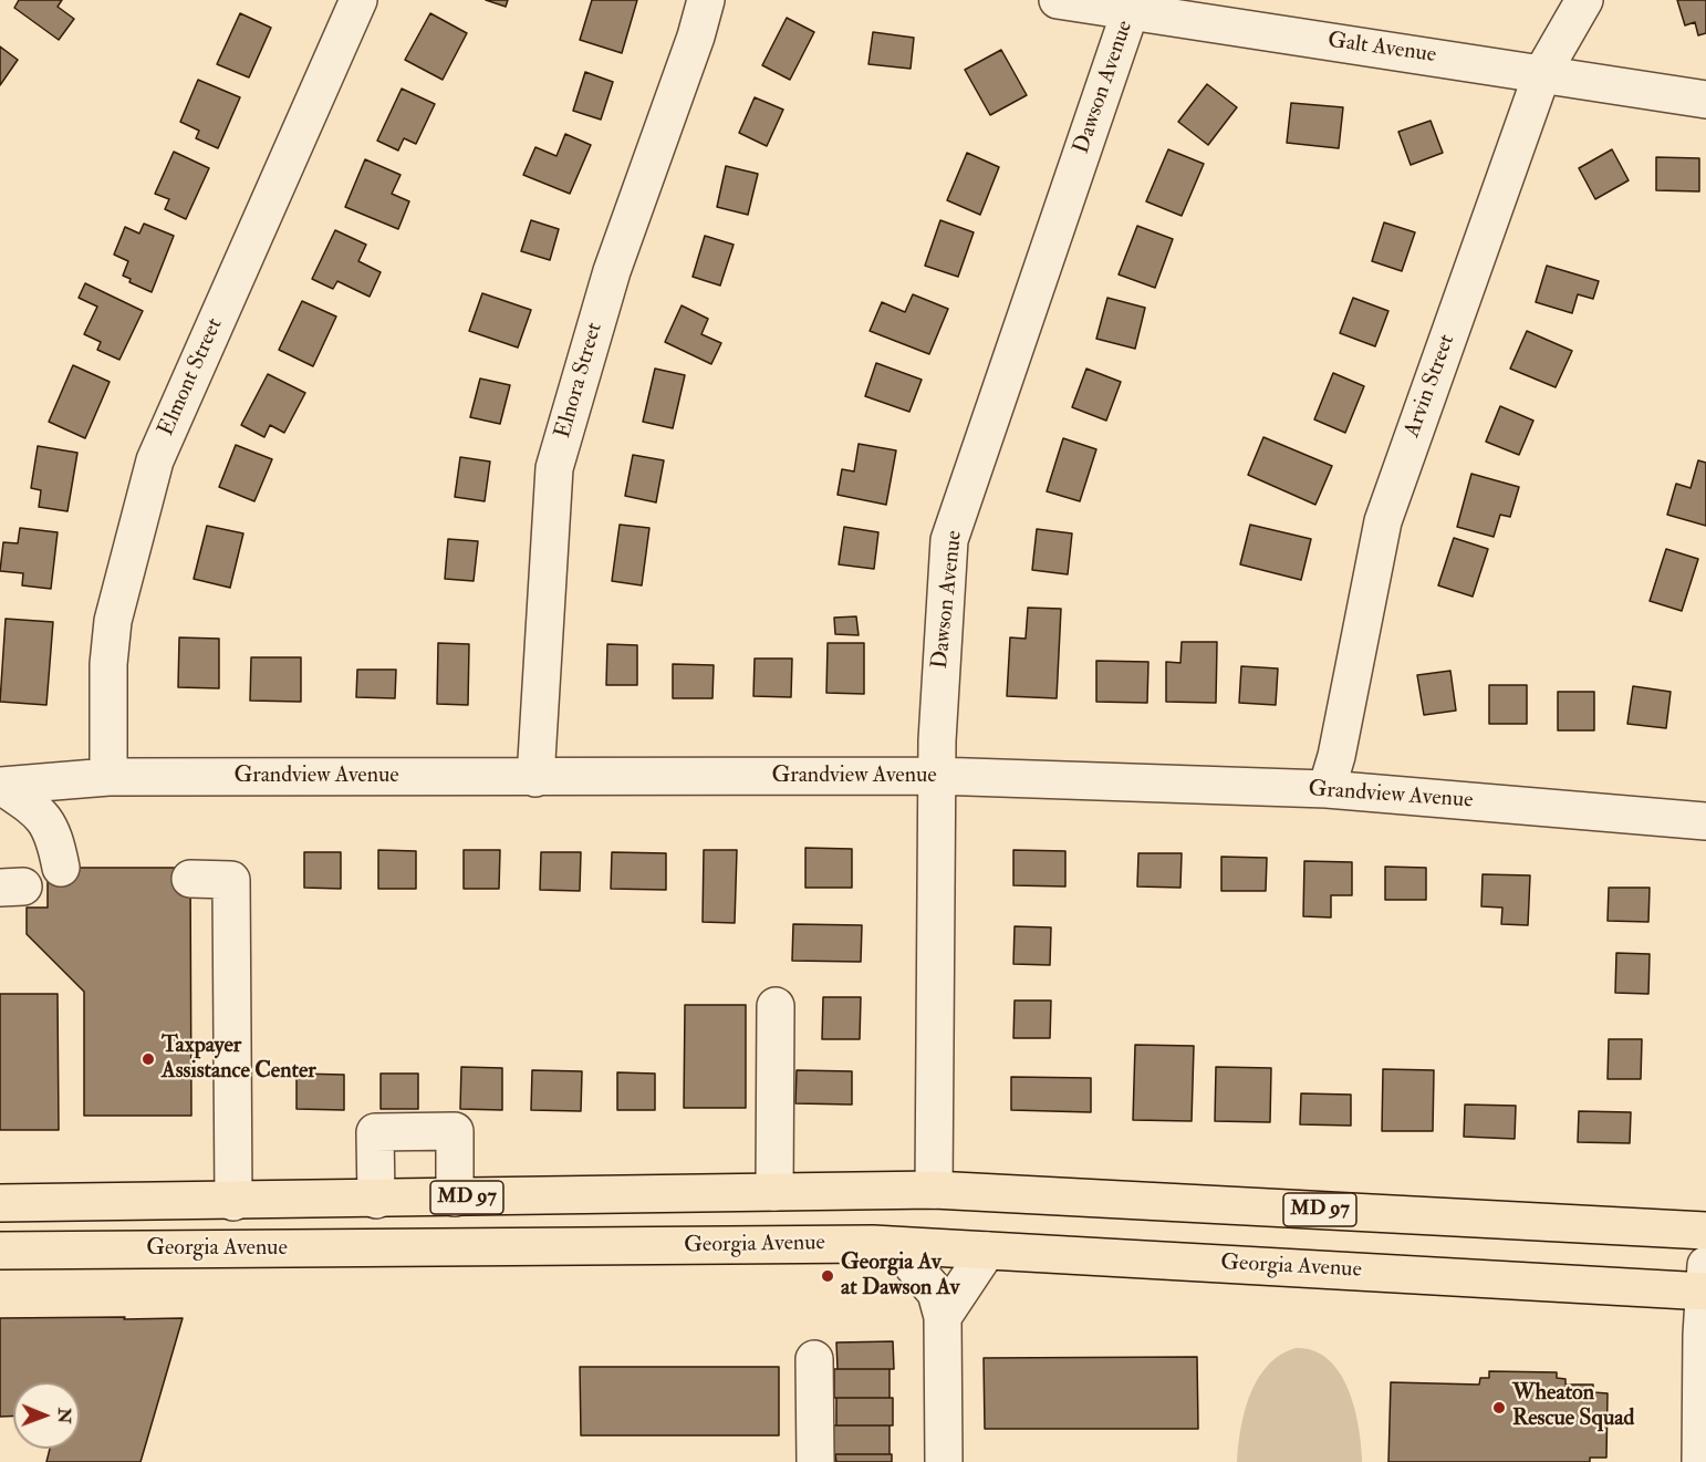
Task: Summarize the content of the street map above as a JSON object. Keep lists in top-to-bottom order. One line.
{"streets":{"main road":["MD 97","Georgia Avenue"],"street":["Galt Avenue","Dawson Avenue","Elmont Street","Elnora Street","Arvin Street","Grandview Avenue"]},"crossings":[["Galt Avenue","Dawson Avenue"],["Galt Avenue","Arvin Street"],["Dawson Avenue","Grandview Avenue"],["Dawson Avenue","MD 97"],["Elmont Street","Grandview Avenue"],["Elnora Street","Grandview Avenue"],["Arvin Street","Grandview Avenue"]],"places":["Taxpayer Assistance Center","Georgia Av at Dawson Av","Wheaton Rescue Squad"],"north":"right"}
